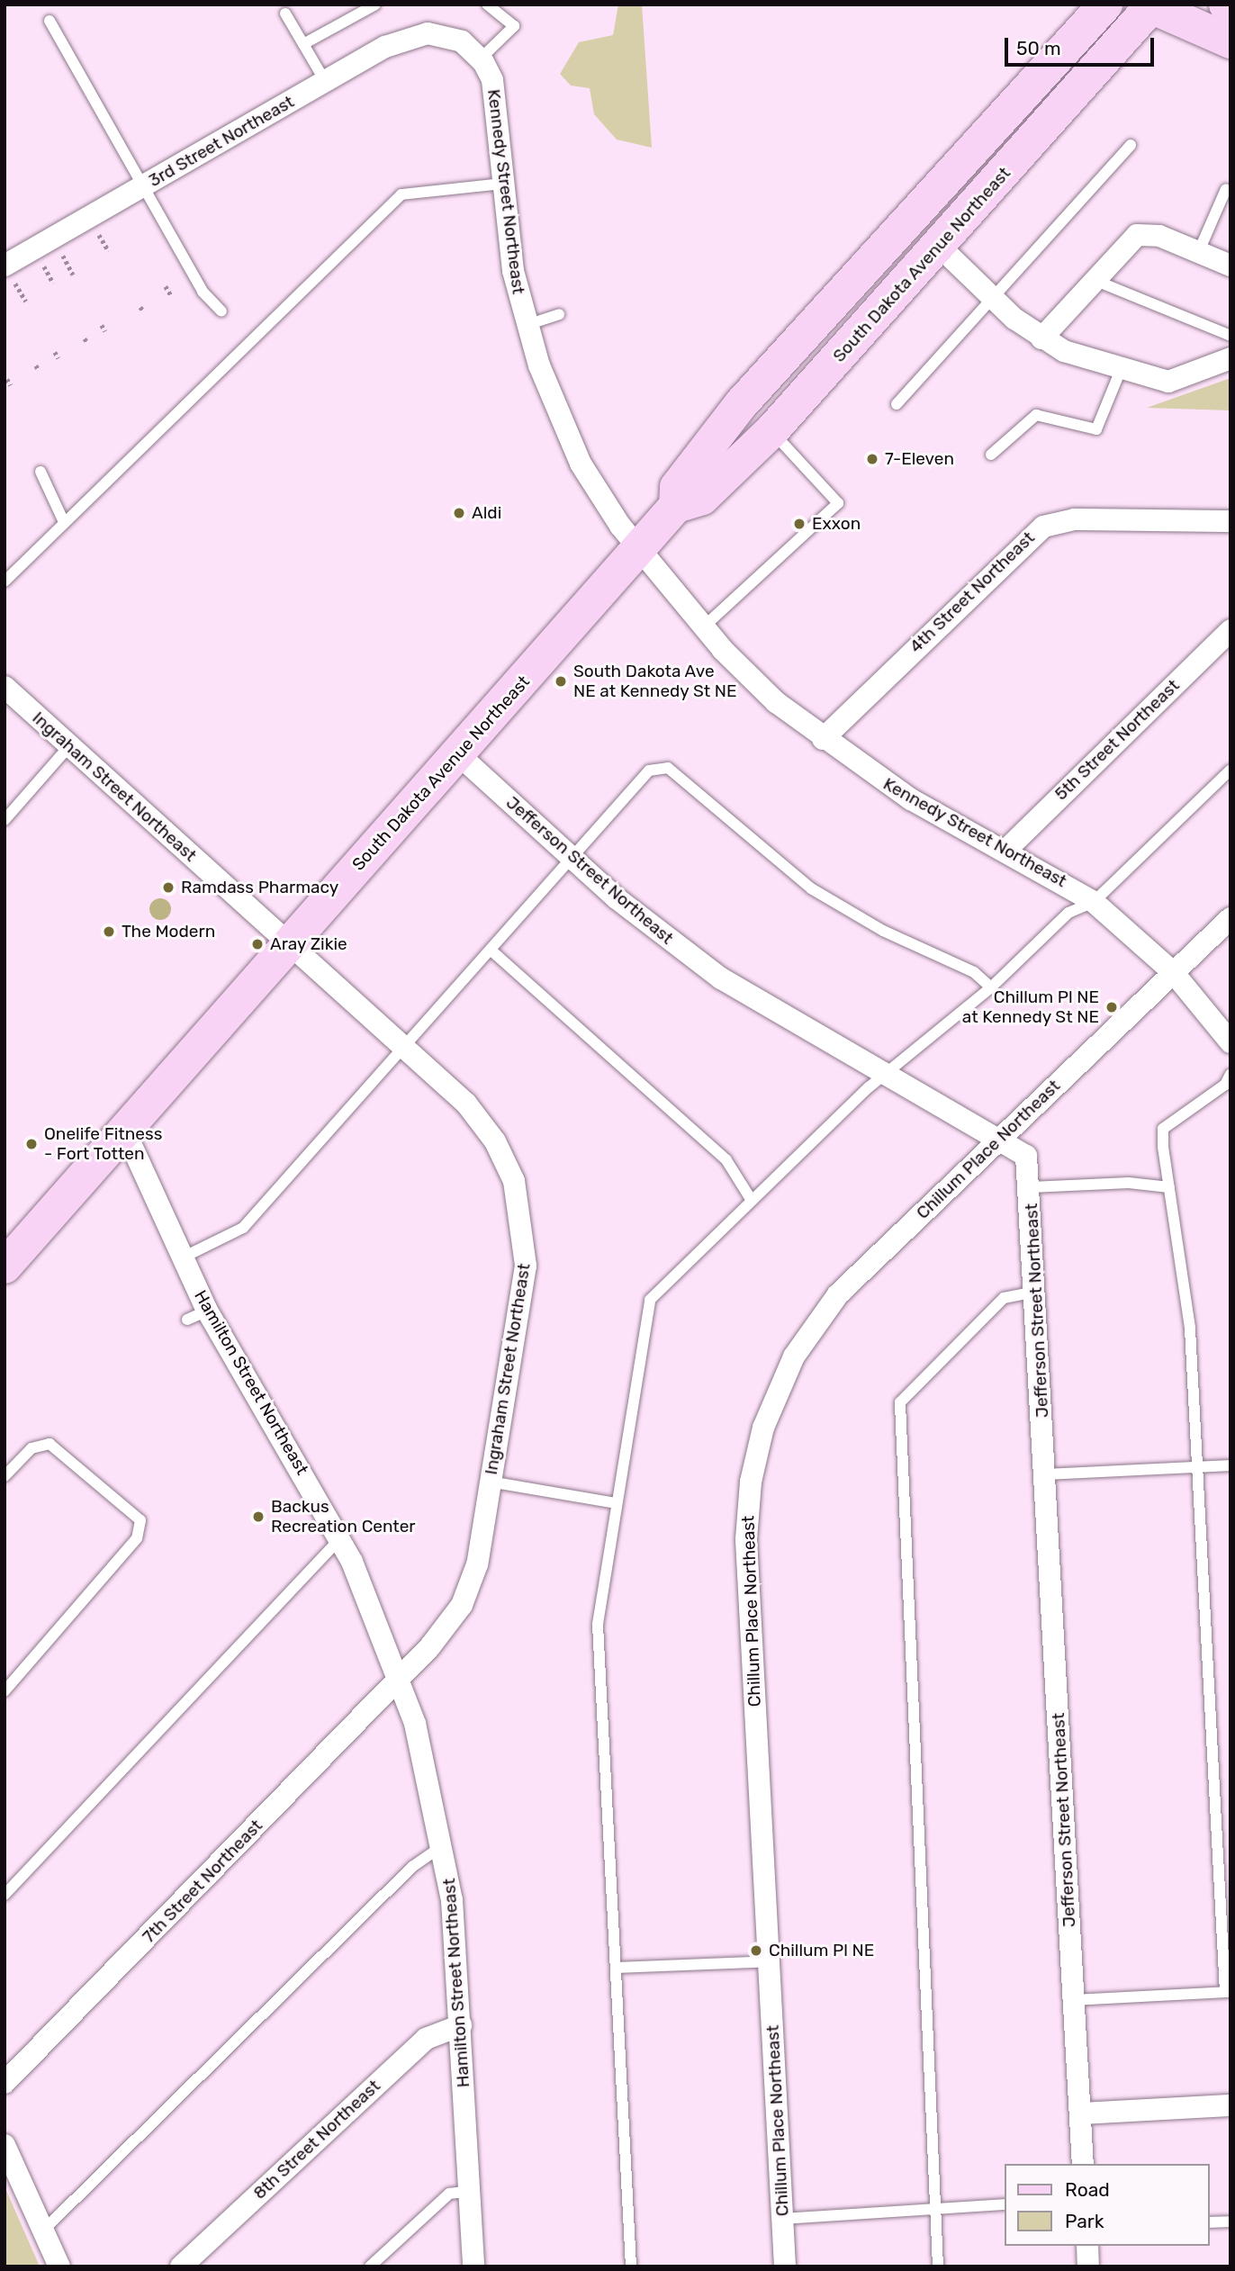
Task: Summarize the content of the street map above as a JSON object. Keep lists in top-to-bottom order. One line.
{"streets":{"main road":["South Dakota Avenue Northeast"],"street":["3rd Street Northeast","Kennedy Street Northeast","4th Street Northeast","5th Street Northeast","Ingraham Street Northeast","Jefferson Street Northeast","Chillum Place Northeast","Hamilton Street Northeast","7th Street Northeast","8th Street Northeast"]},"crossings":[["3rd Street Northeast","Kennedy Street Northeast"],["Kennedy Street Northeast","South Dakota Avenue Northeast"],["Kennedy Street Northeast","4th Street Northeast"],["Kennedy Street Northeast","5th Street Northeast"],["Kennedy Street Northeast","Chillum Place Northeast"],["South Dakota Avenue Northeast","Ingraham Street Northeast"],["South Dakota Avenue Northeast","Jefferson Street Northeast"],["South Dakota Avenue Northeast","Hamilton Street Northeast"],["Ingraham Street Northeast","Hamilton Street Northeast"],["Ingraham Street Northeast","7th Street Northeast"],["Jefferson Street Northeast","Chillum Place Northeast"],["Hamilton Street Northeast","7th Street Northeast"],["Hamilton Street Northeast","8th Street Northeast"]],"places":["7-Eleven","Aldi","Exxon","South Dakota Ave NE at Kennedy St NE","Ramdass Pharmacy","The Modern","Aray Zikie","Chillum Pl NE at Kennedy St NE","Onelife Fitness - Fort Totten","Backus Recreation Center","Chillum Pl NE"],"legend":["Road","Park"],"scale_bar":"50 m"}
